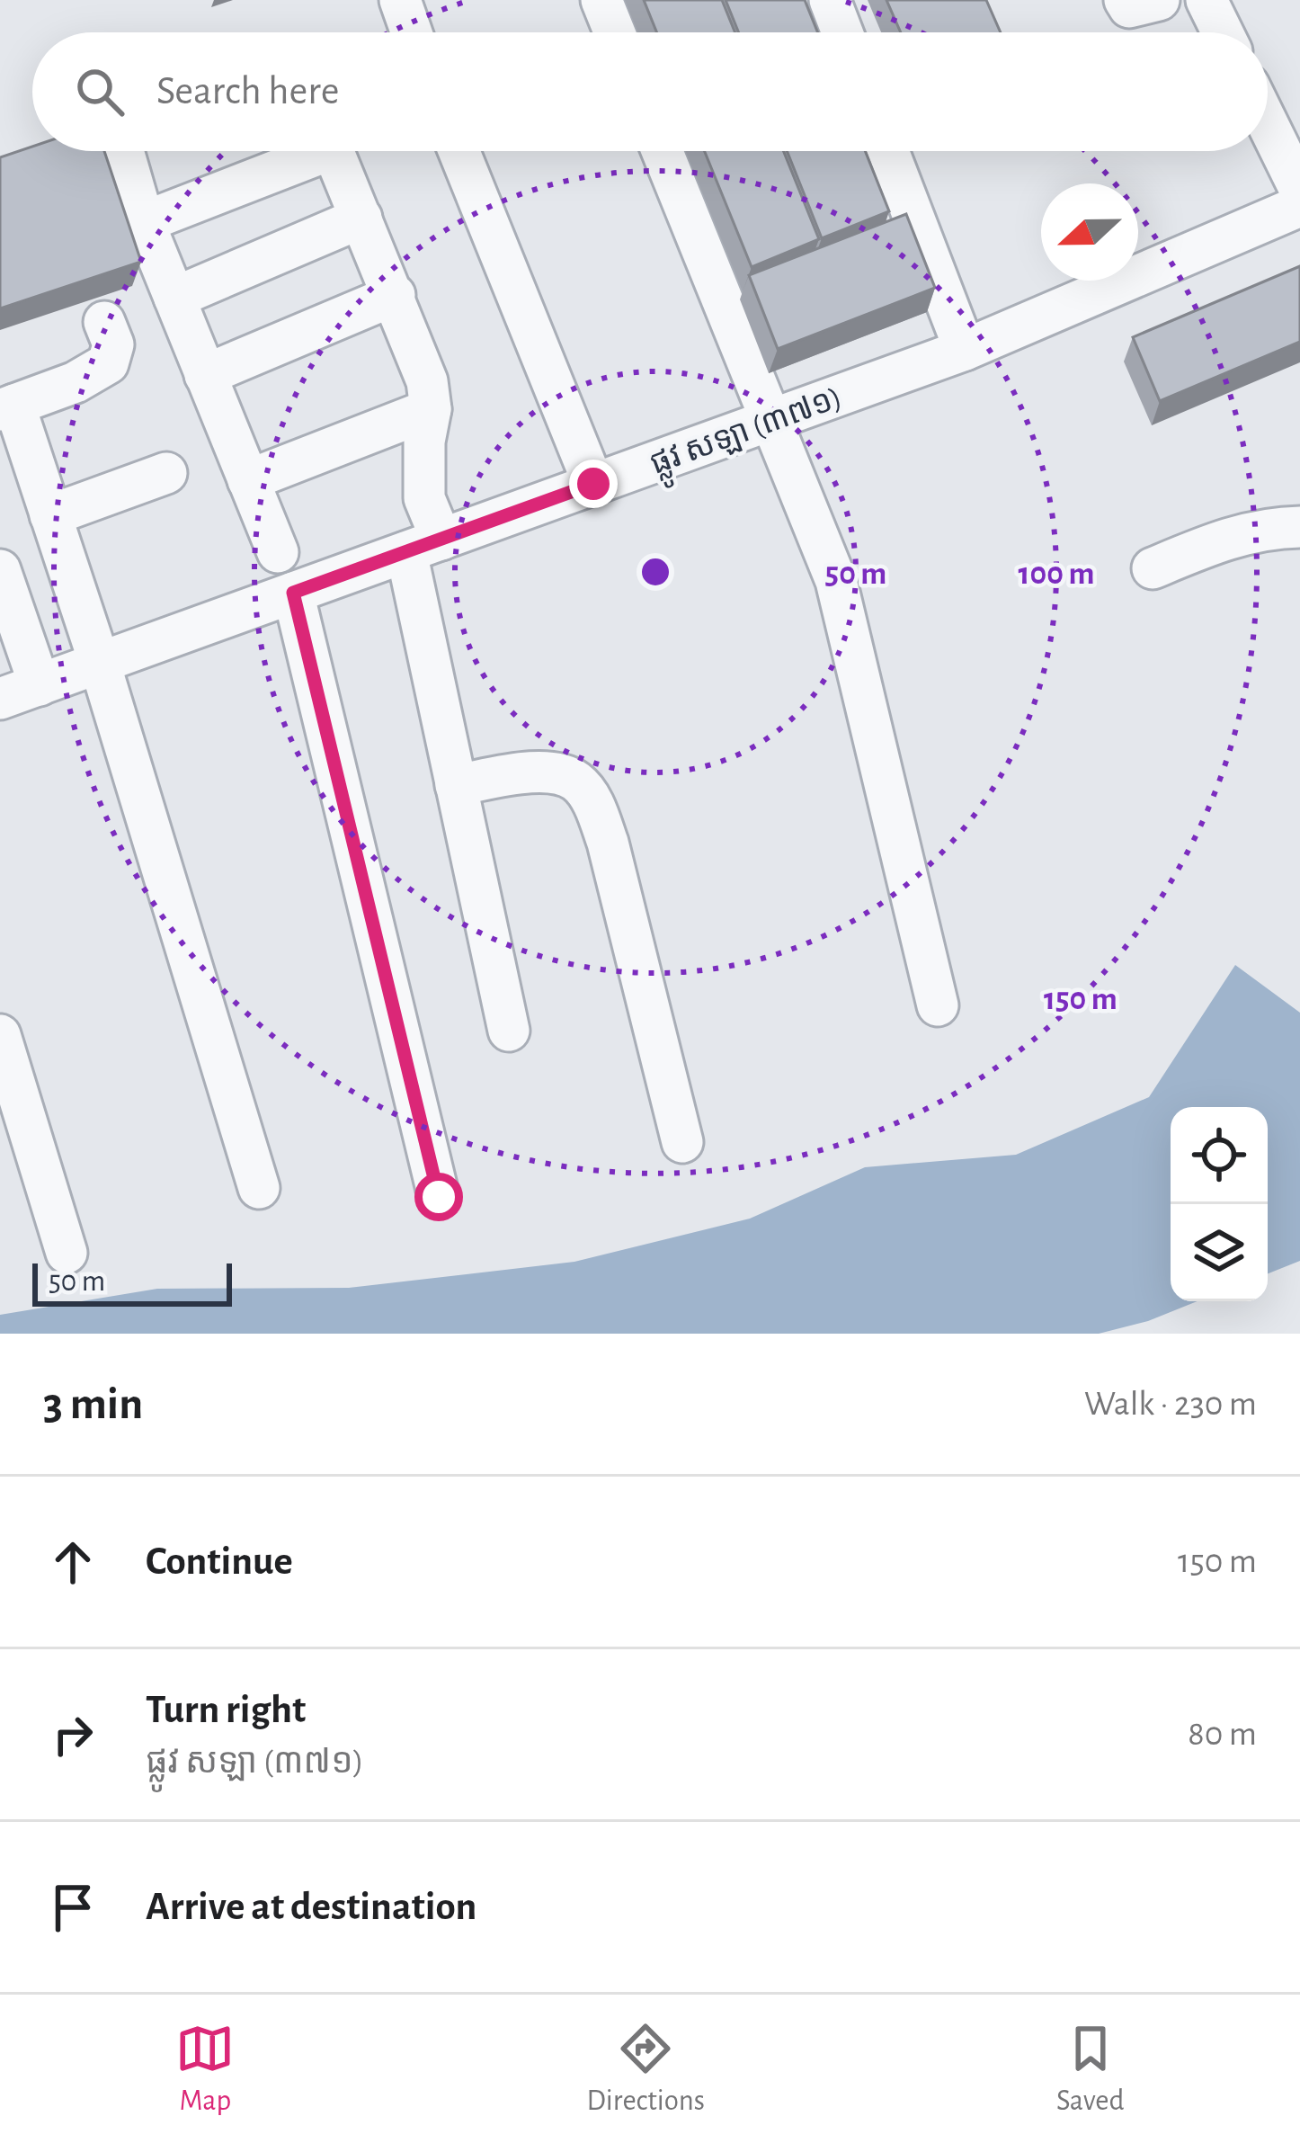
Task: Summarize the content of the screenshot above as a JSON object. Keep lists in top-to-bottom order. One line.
{"streets":{"street":["ផ្លូវ សឡា (៣៧១)"]},"scale_bar":"50 m","north":"left","page":{"search":"Search here","scale":"50 m","heading":["3 min","Walk · 230 m"],"list":[["Continue","150 m"],["Turn right","ផ្លូវ សឡា (៣៧១)","80 m"],"Arrive at destination"],"nav":["Map","Directions","Saved"]},"rings":["50 m","100 m","150 m"]}
